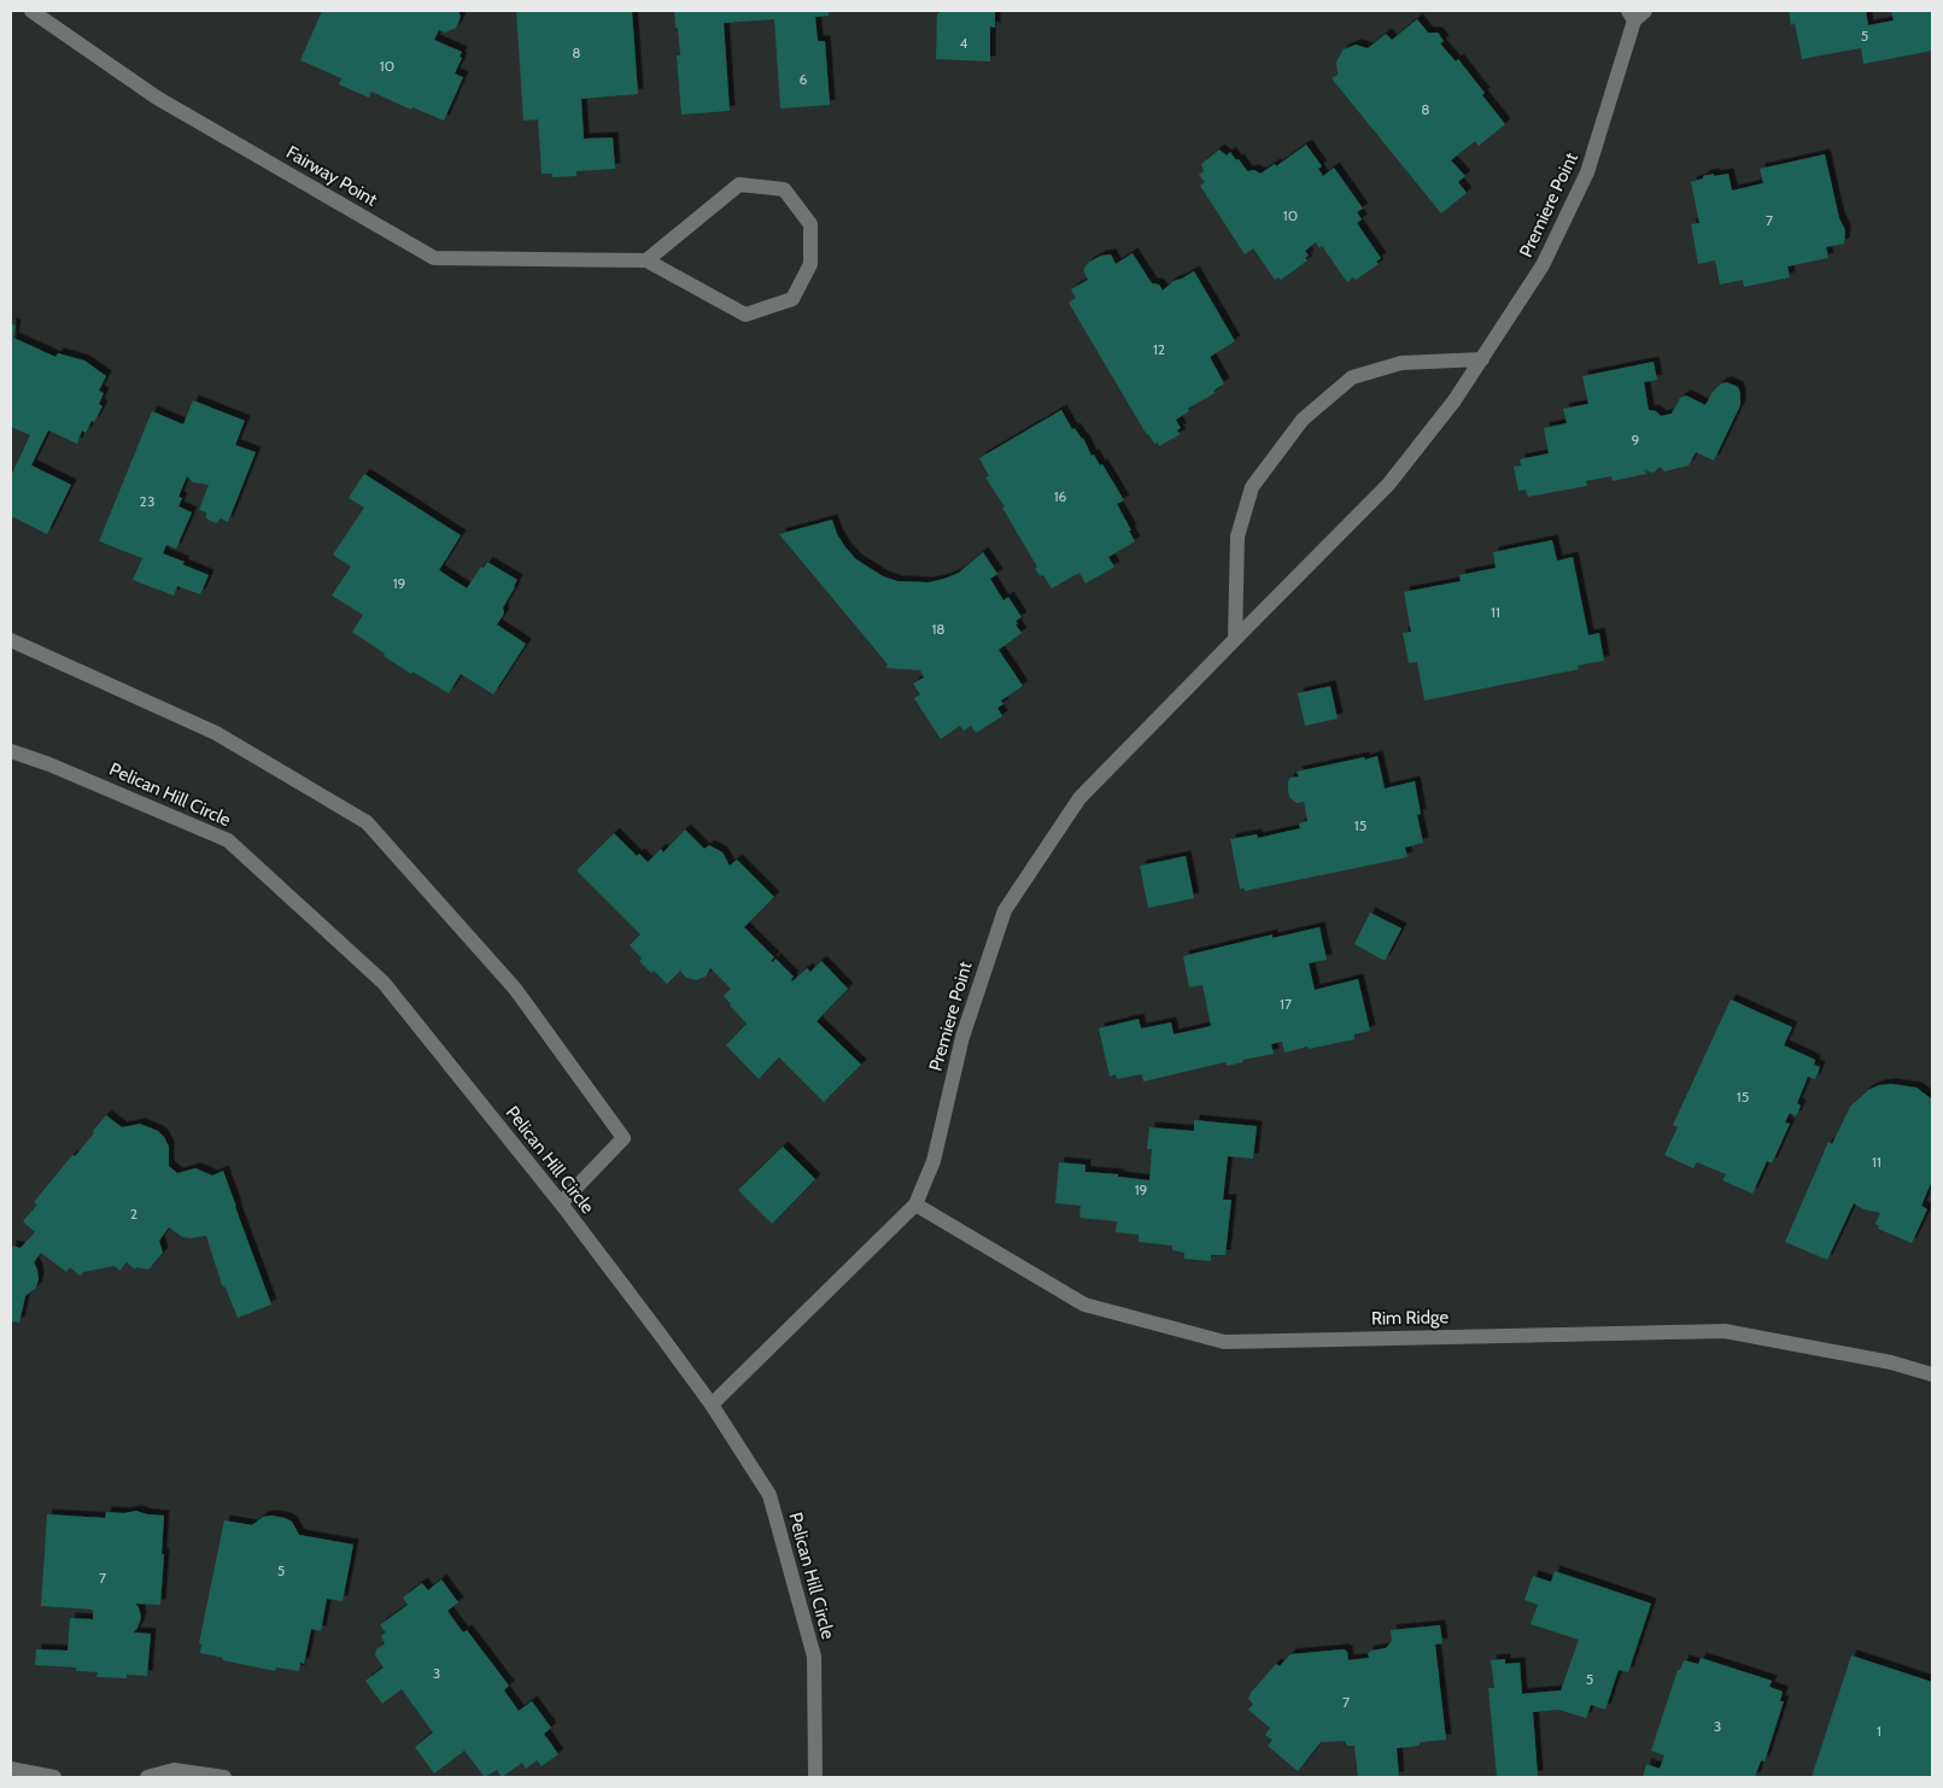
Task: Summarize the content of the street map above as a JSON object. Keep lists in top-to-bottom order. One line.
{"streets":{"street":["Fairway Point","Premiere Point","Pelican Hill Circle","Rim Ridge"]},"crossings":[["Premiere Point","Pelican Hill Circle"],["Premiere Point","Rim Ridge"]],"house_numbers":["5","4","8","10","6","8","10","7","12","9","16","23","19","11","18","15","17","15","11","19","2","5","7","3","5","7","3","1"]}
